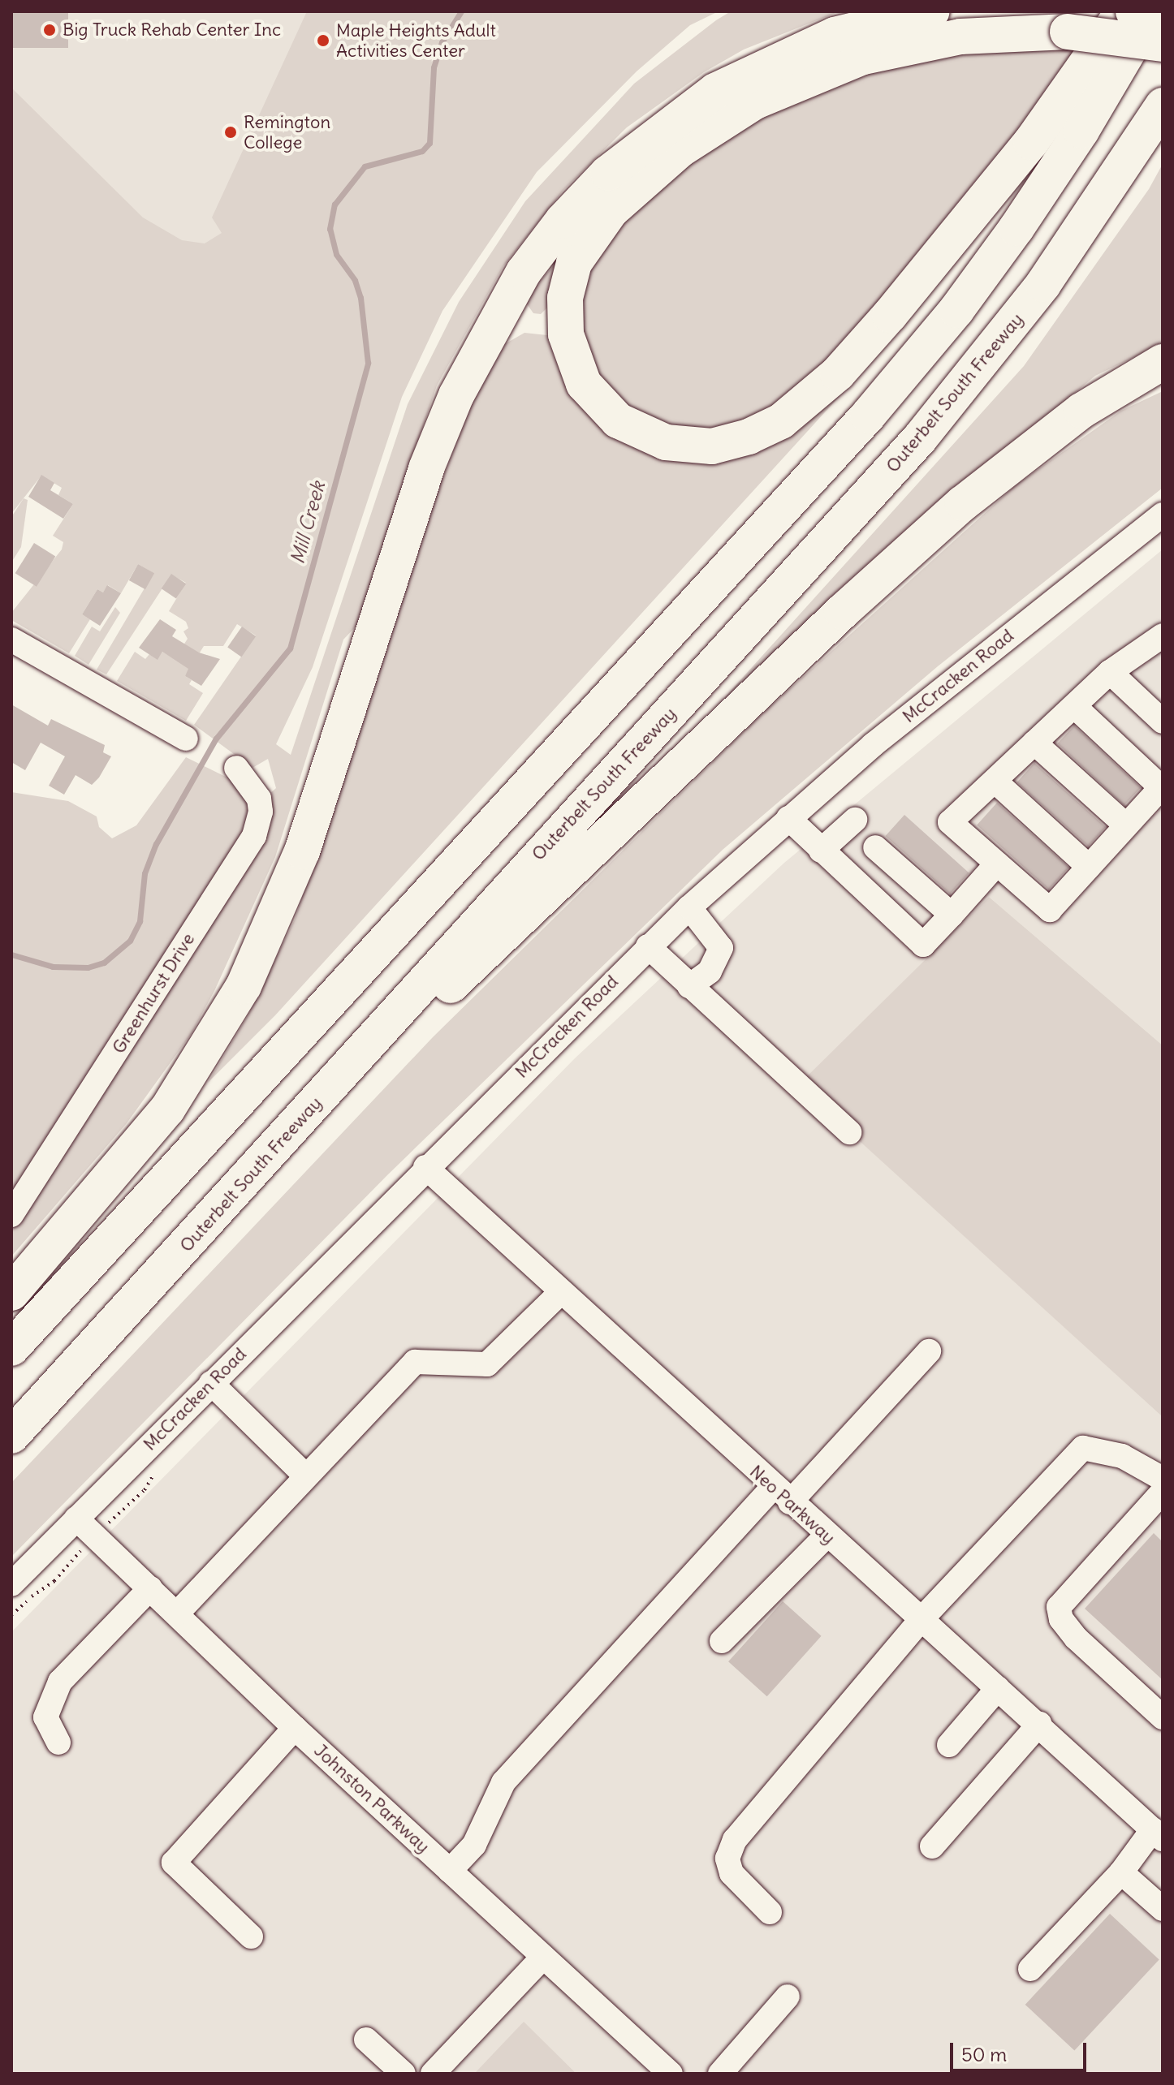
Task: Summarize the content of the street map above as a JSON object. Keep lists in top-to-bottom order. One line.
{"streets":{"highway":["Outerbelt South Freeway"],"street":["McCracken Road","Greenhurst Drive","Neo Parkway","Johnston Parkway"]},"crossings":[["McCracken Road","Neo Parkway"],["McCracken Road","Johnston Parkway"]],"water":["Mill Creek"],"places":["Big Truck Rehab Center Inc","Maple Heights Adult Activities Center","Remington College"],"scale_bar":"50 m"}
